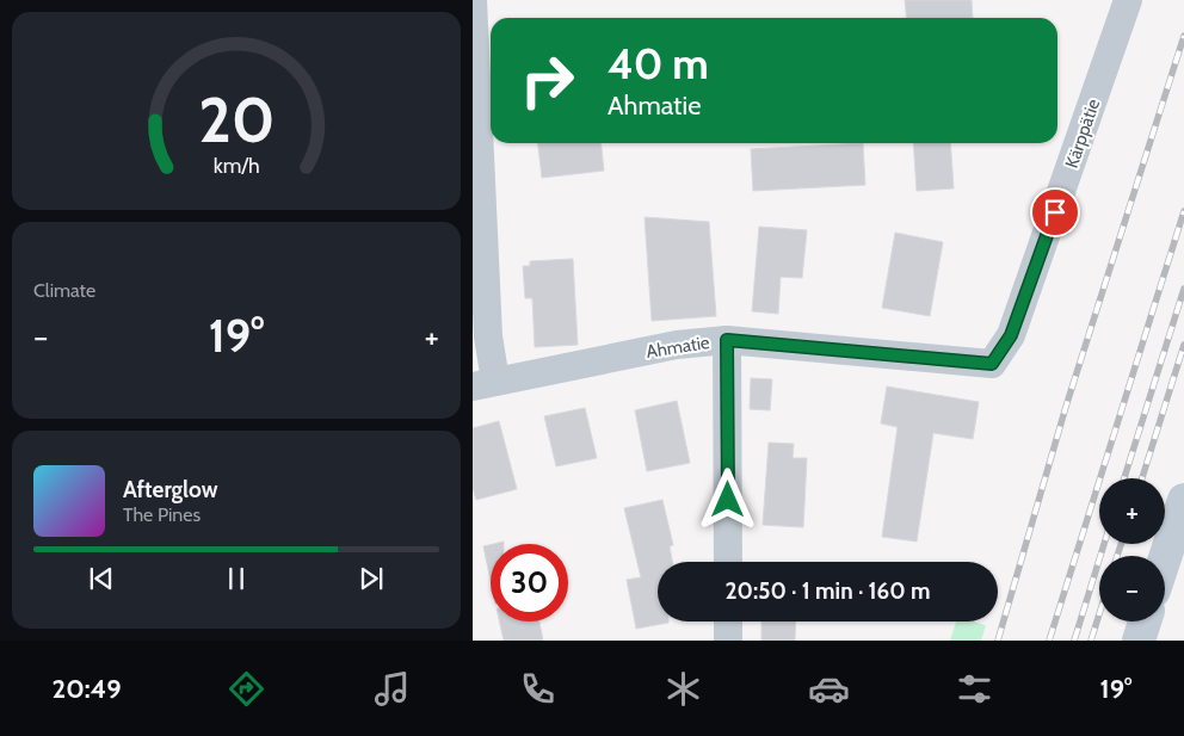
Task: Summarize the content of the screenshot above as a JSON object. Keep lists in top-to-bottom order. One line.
{"streets":{"street":["Kärppätie","Ahmatie"]},"crossings":[["Kärppätie","Ahmatie"]],"page":{"turn":["40 m","Ahmatie"],"tile":"Climate","heat":["−","19°","+"],"song":["Afterglow","The Pines"],"map_buttons":["+","−"],"limit":"30","trip":"20:50 · 1 min · 160 m","tabs":["20:49","19°"],"gauge":["20","km/h"]}}
